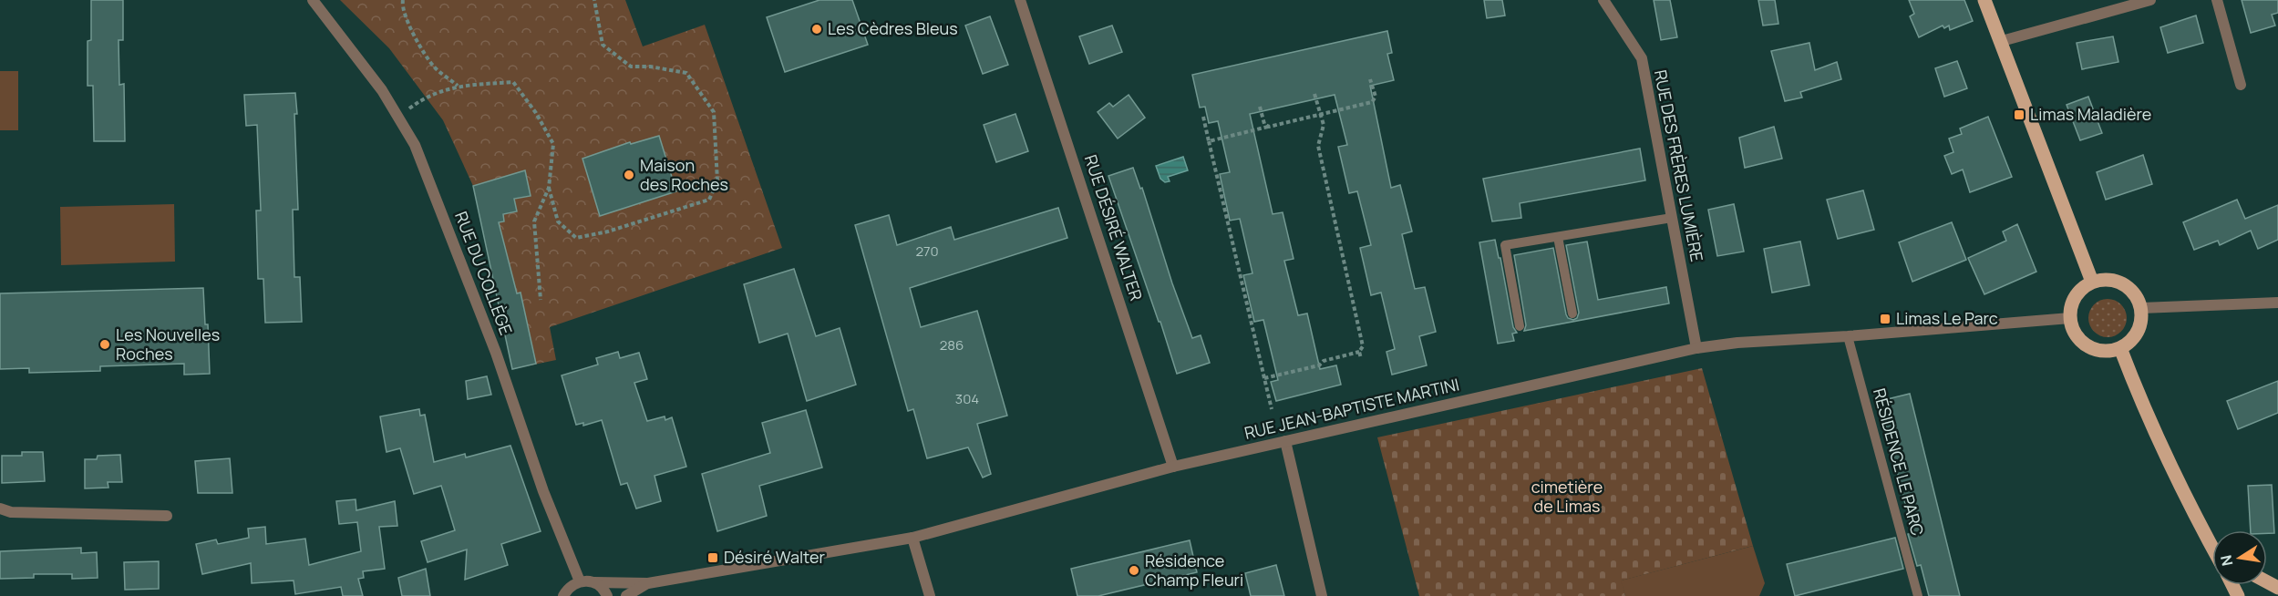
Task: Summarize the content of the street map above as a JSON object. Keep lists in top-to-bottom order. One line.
{"streets":{"street":["RUE DES FRÈRES LUMIÈRE","RUE DÉSIRÉ WALTER","RUE DU COLLÈGE","RUE JEAN-BAPTISTE MARTINI"],"lane":["RÉSIDENCE LE PARC"]},"crossings":[["RUE DES FRÈRES LUMIÈRE","RUE JEAN-BAPTISTE MARTINI"],["RUE DÉSIRÉ WALTER","RUE JEAN-BAPTISTE MARTINI"],["RUE DU COLLÈGE","RUE JEAN-BAPTISTE MARTINI"],["RUE JEAN-BAPTISTE MARTINI","RÉSIDENCE LE PARC"]],"parks":["cimetière de Limas"],"places":{"other":["Les Cèdres Bleus","Maison des Roches","Les Nouvelles Roches","Résidence Champ Fleuri"],"transit":["Limas Maladière","Limas Le Parc","Désiré Walter"]},"house_numbers":["270","286","304"],"north":"left"}
